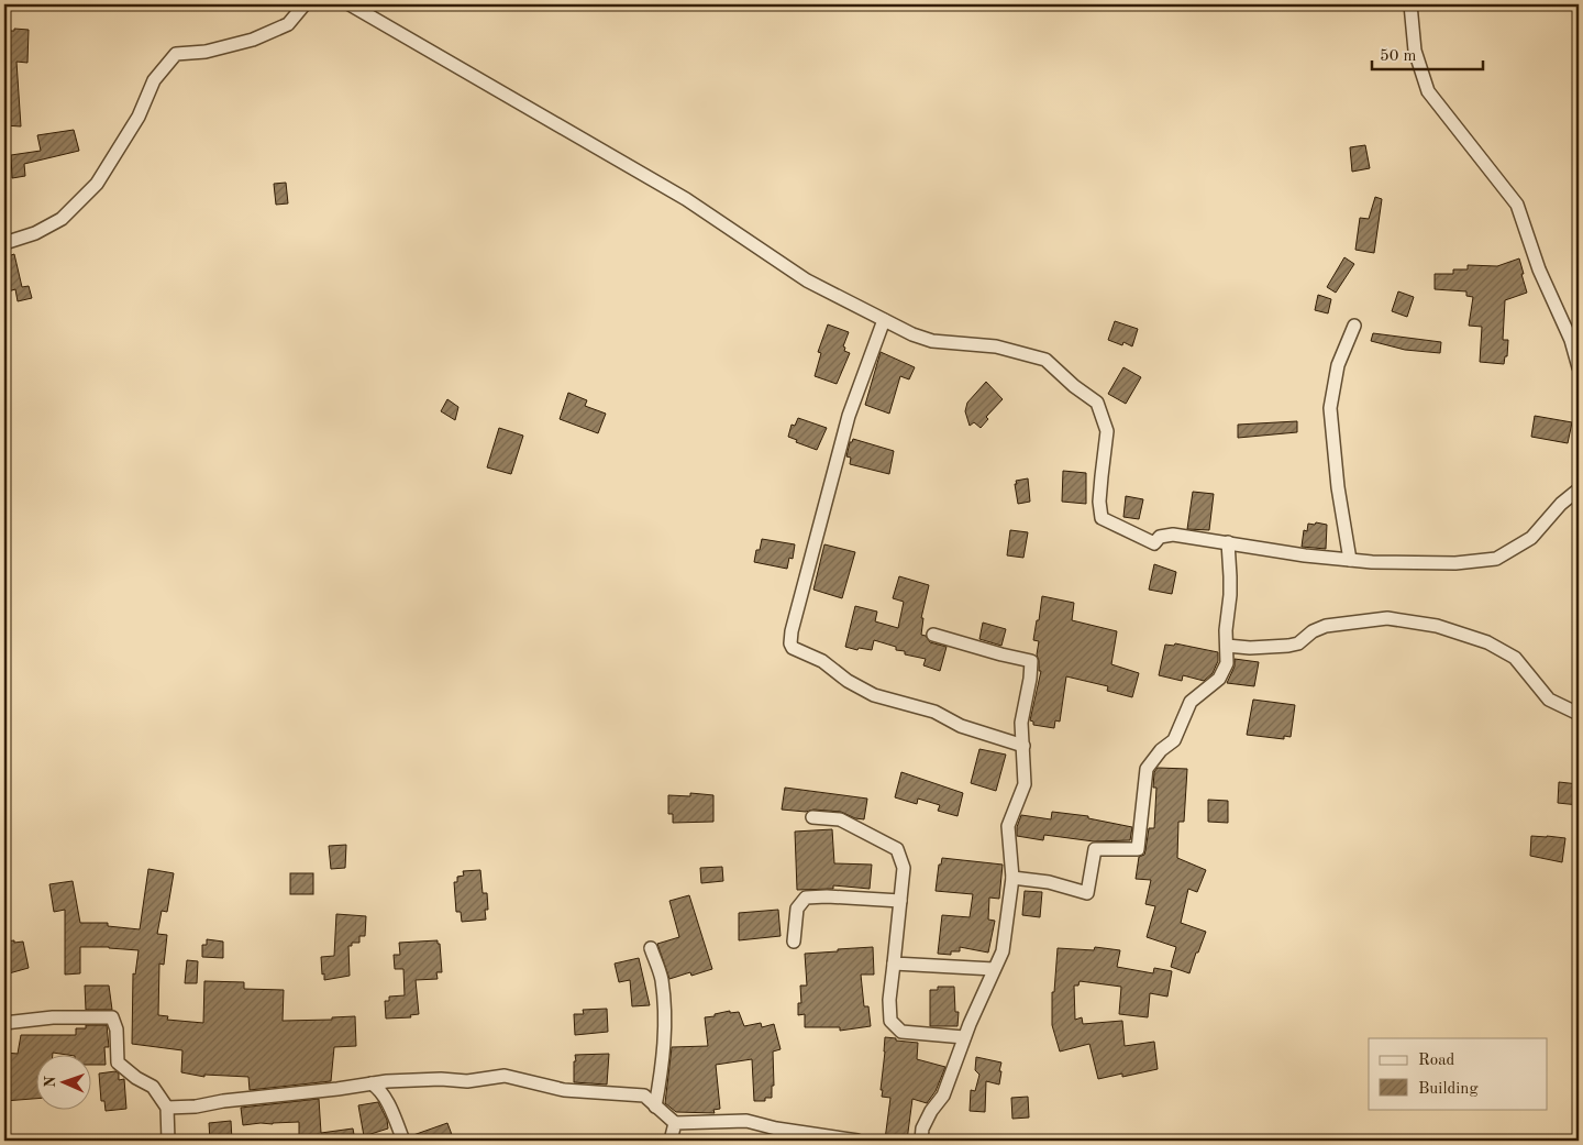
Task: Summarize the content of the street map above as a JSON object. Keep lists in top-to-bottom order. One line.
{"legend":["Road","Building"],"scale_bar":"50 m","north":"left"}
